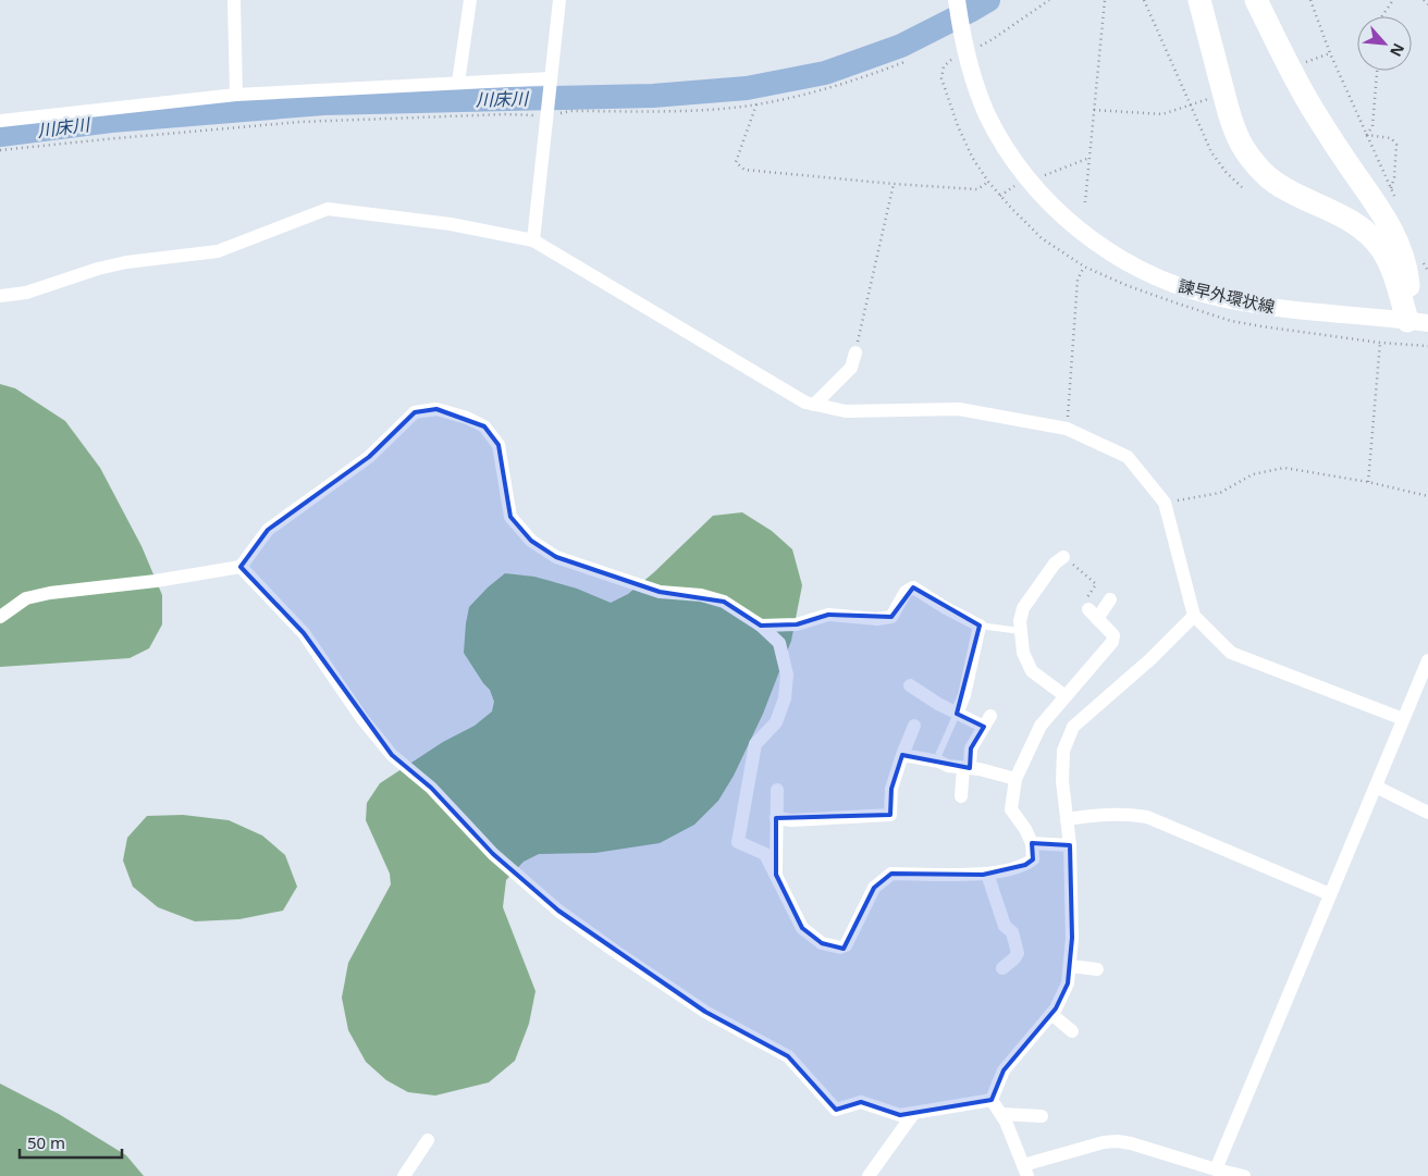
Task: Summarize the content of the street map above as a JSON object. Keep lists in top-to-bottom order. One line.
{"streets":{"main road":["諫早外環状線"]},"water":["川床川"],"scale_bar":"50 m","north":"bottom right"}
